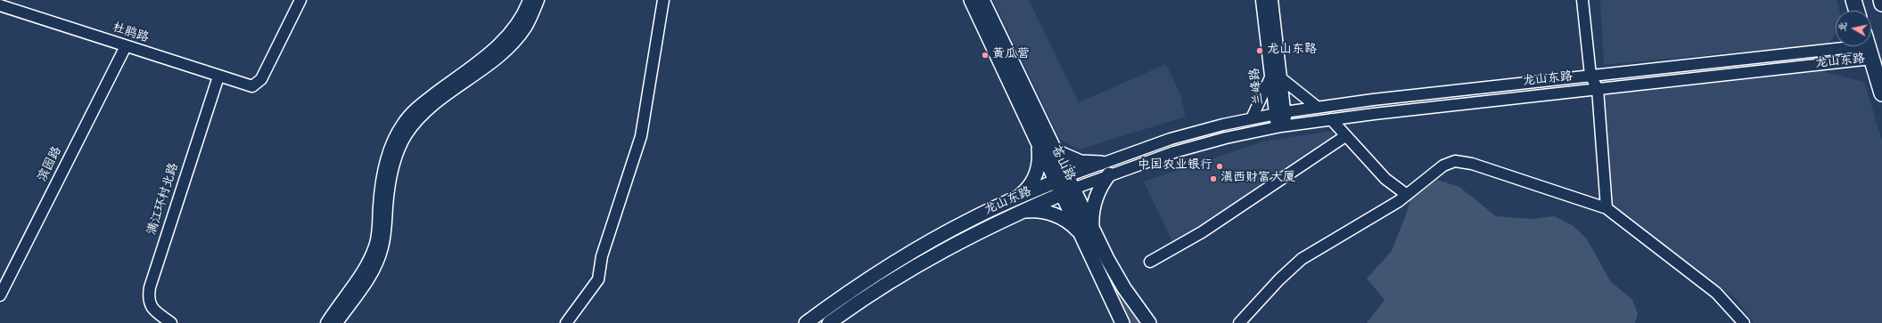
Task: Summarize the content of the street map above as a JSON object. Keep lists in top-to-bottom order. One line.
{"streets":{"main road":["龙山东路","苍山路"],"street":["杜鹃路","兰峰路","滨园路","满江环村北路"]},"crossings":[["杜鹃路","滨园路"],["杜鹃路","满江环村北路"],["龙山东路","兰峰路"],["龙山东路","苍山路"]],"places":["龙山东路","黄瓜营","中国农业银行","滇西财富大厦"],"north":"left"}
